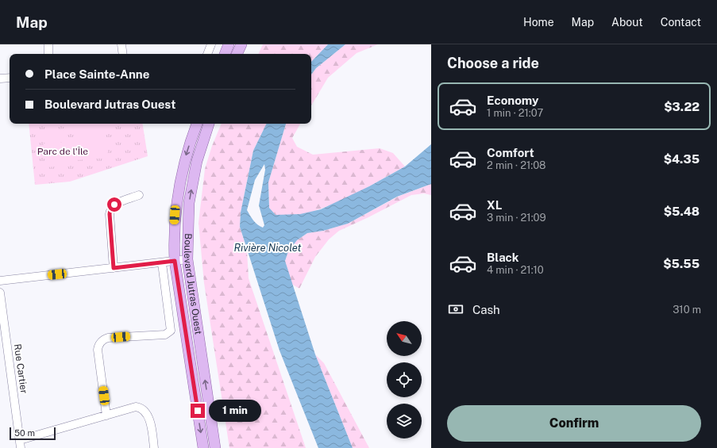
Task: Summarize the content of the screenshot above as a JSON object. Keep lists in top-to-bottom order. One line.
{"streets":{"main road":["Boulevard Jutras Ouest"],"street":["Rue Cartier"]},"water":["Rivière Nicolet"],"parks":["Parc de l'Île"],"scale_bar":"50 m","north":"top left","page":{"header":"Map","nav":["Home","Map","About","Contact"],"heading":"Choose a ride","banner":["Place Sainte-Anne","Boulevard Jutras Ouest"],"list":[{"name":"Economy","note":"1 min · 21:07","value":"$3.22"},{"name":"Comfort","note":"2 min · 21:08","value":"$4.35"},{"name":"XL","note":"3 min · 21:09","value":"$5.48"},{"name":"Black","note":"4 min · 21:10","value":"$5.55"}],"pay":["Cash","310 m"],"buttons":"Confirm","bubble":"1 min","scale":"50 m"}}
